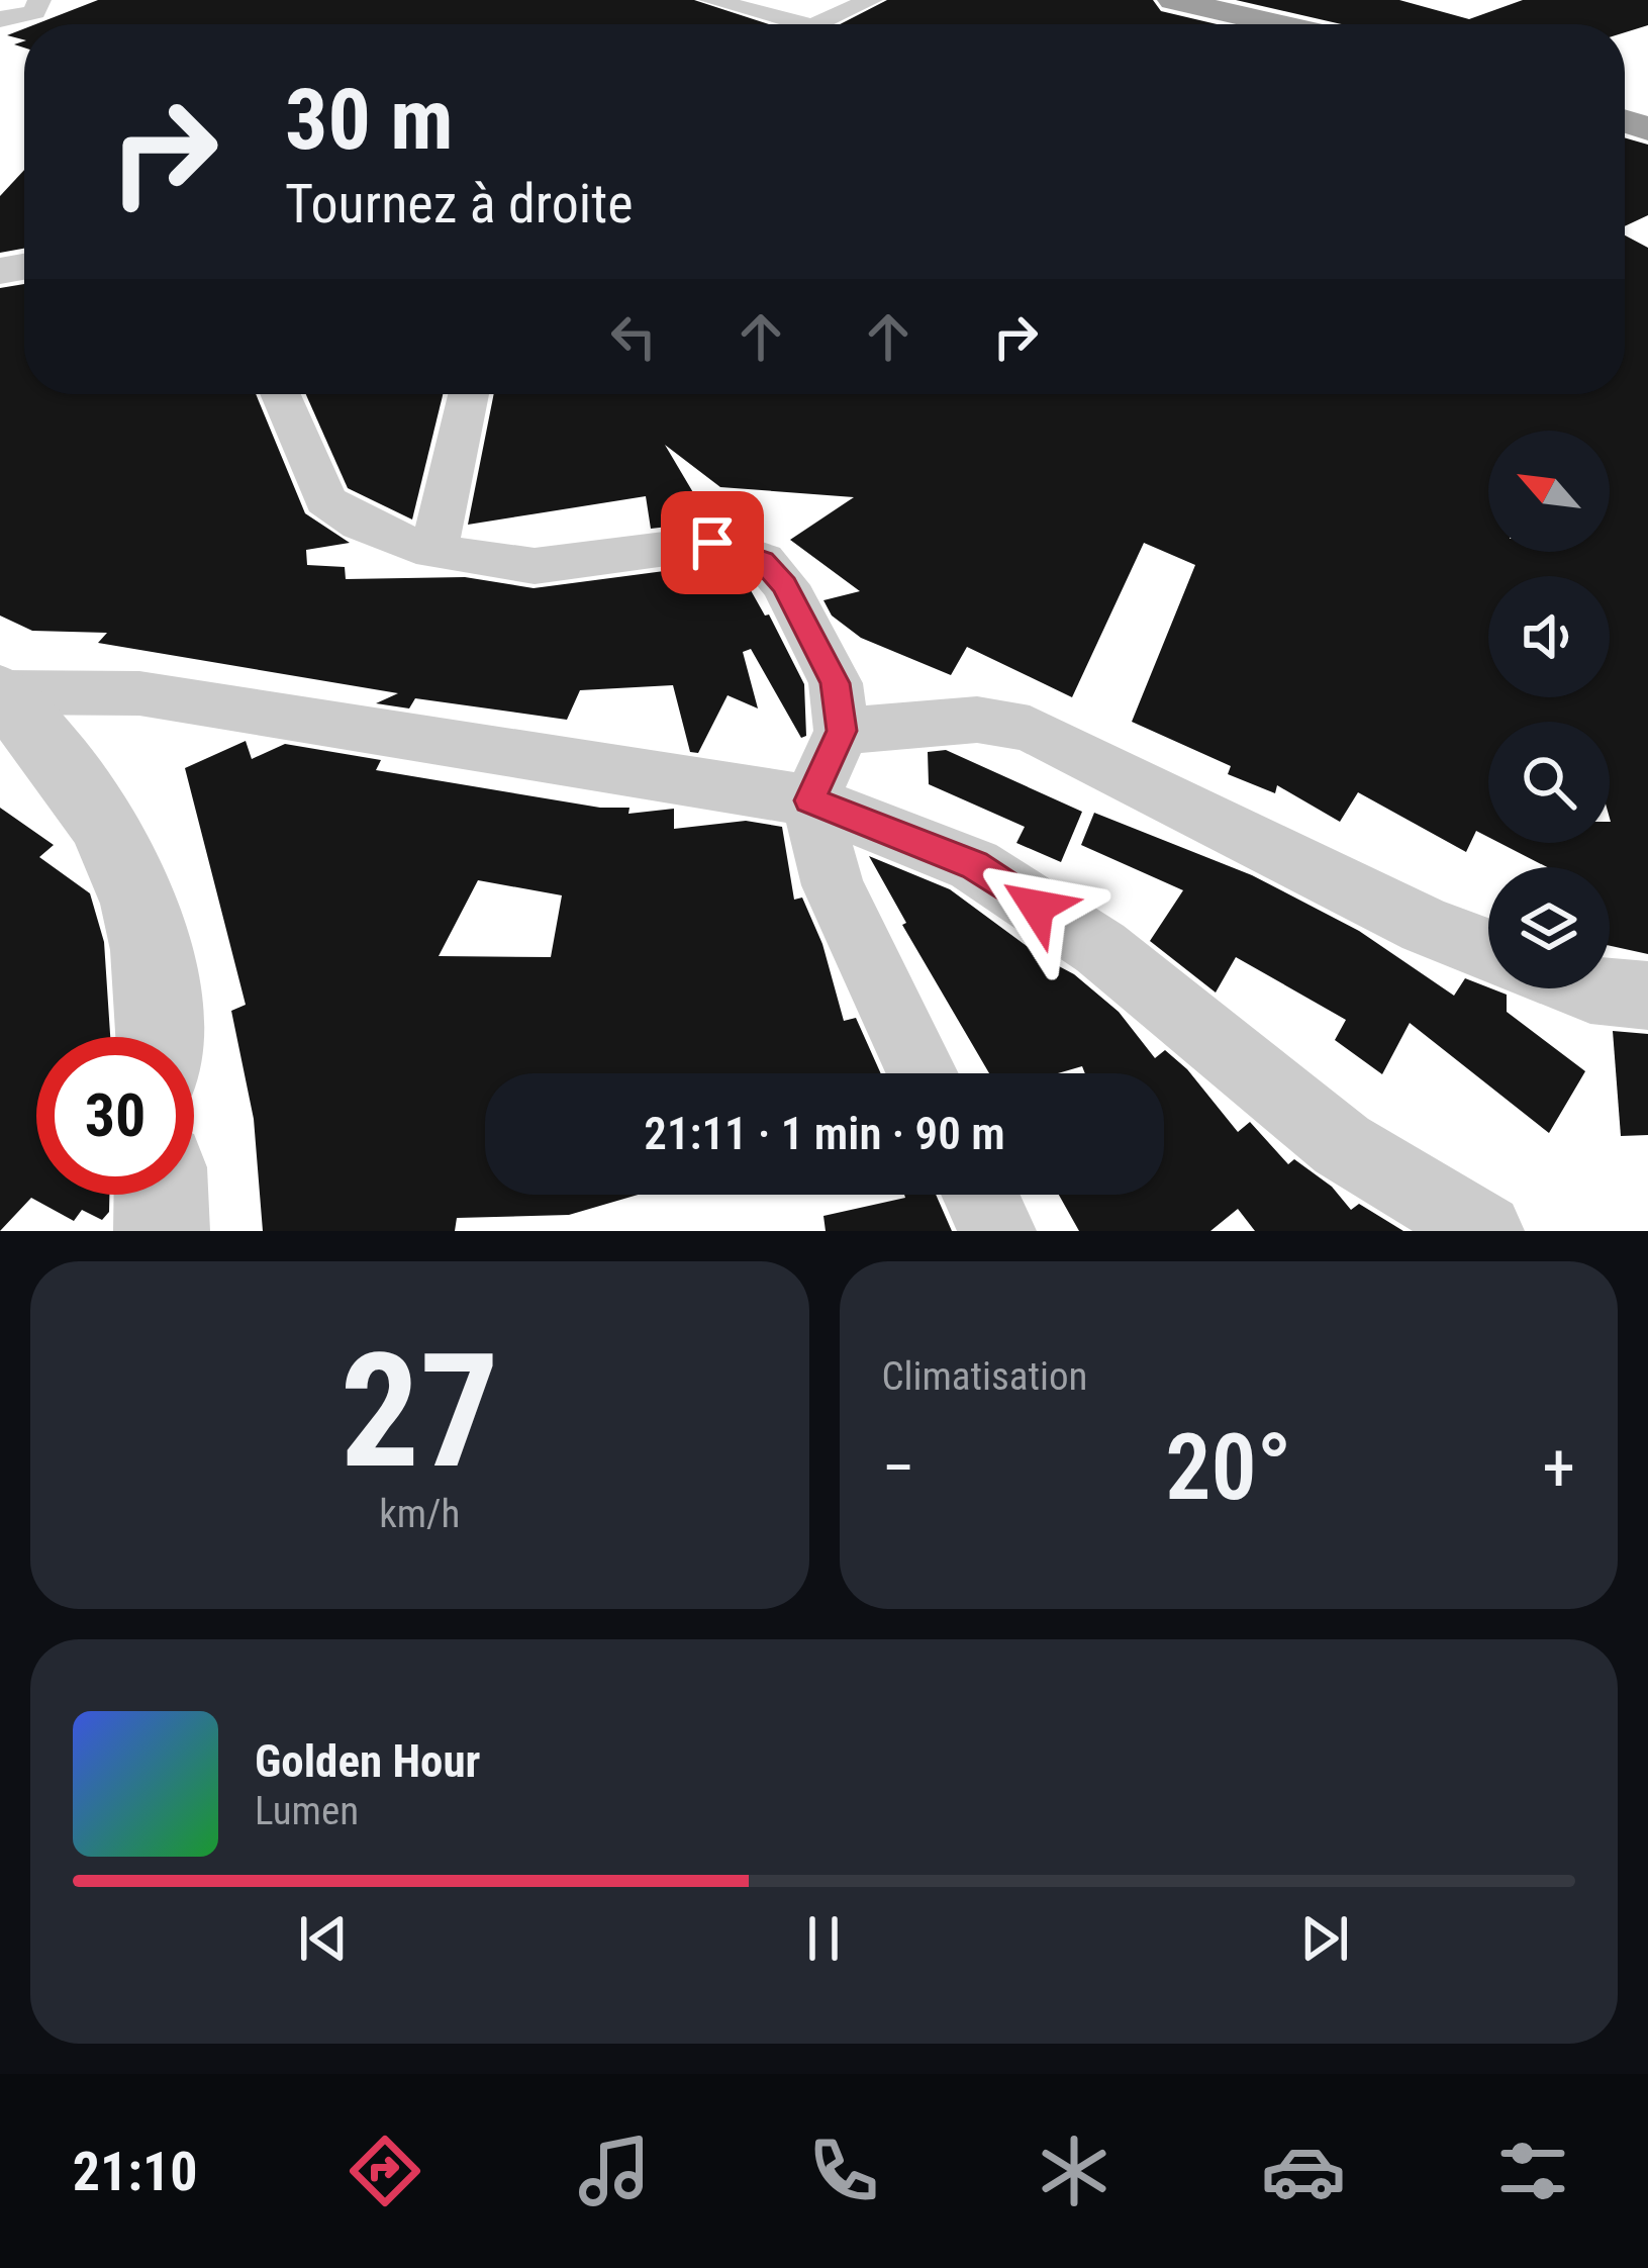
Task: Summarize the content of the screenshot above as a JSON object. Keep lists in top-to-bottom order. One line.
{"north":"top left","page":{"turn":["30 m","Tournez à droite"],"limit":"30","trip":"21:11 · 1 min · 90 m","tile":[["27","km/h"],"Climatisation"],"heat":["−","20°","+"],"song":["Golden Hour","Lumen"],"tabs":"21:10"}}
